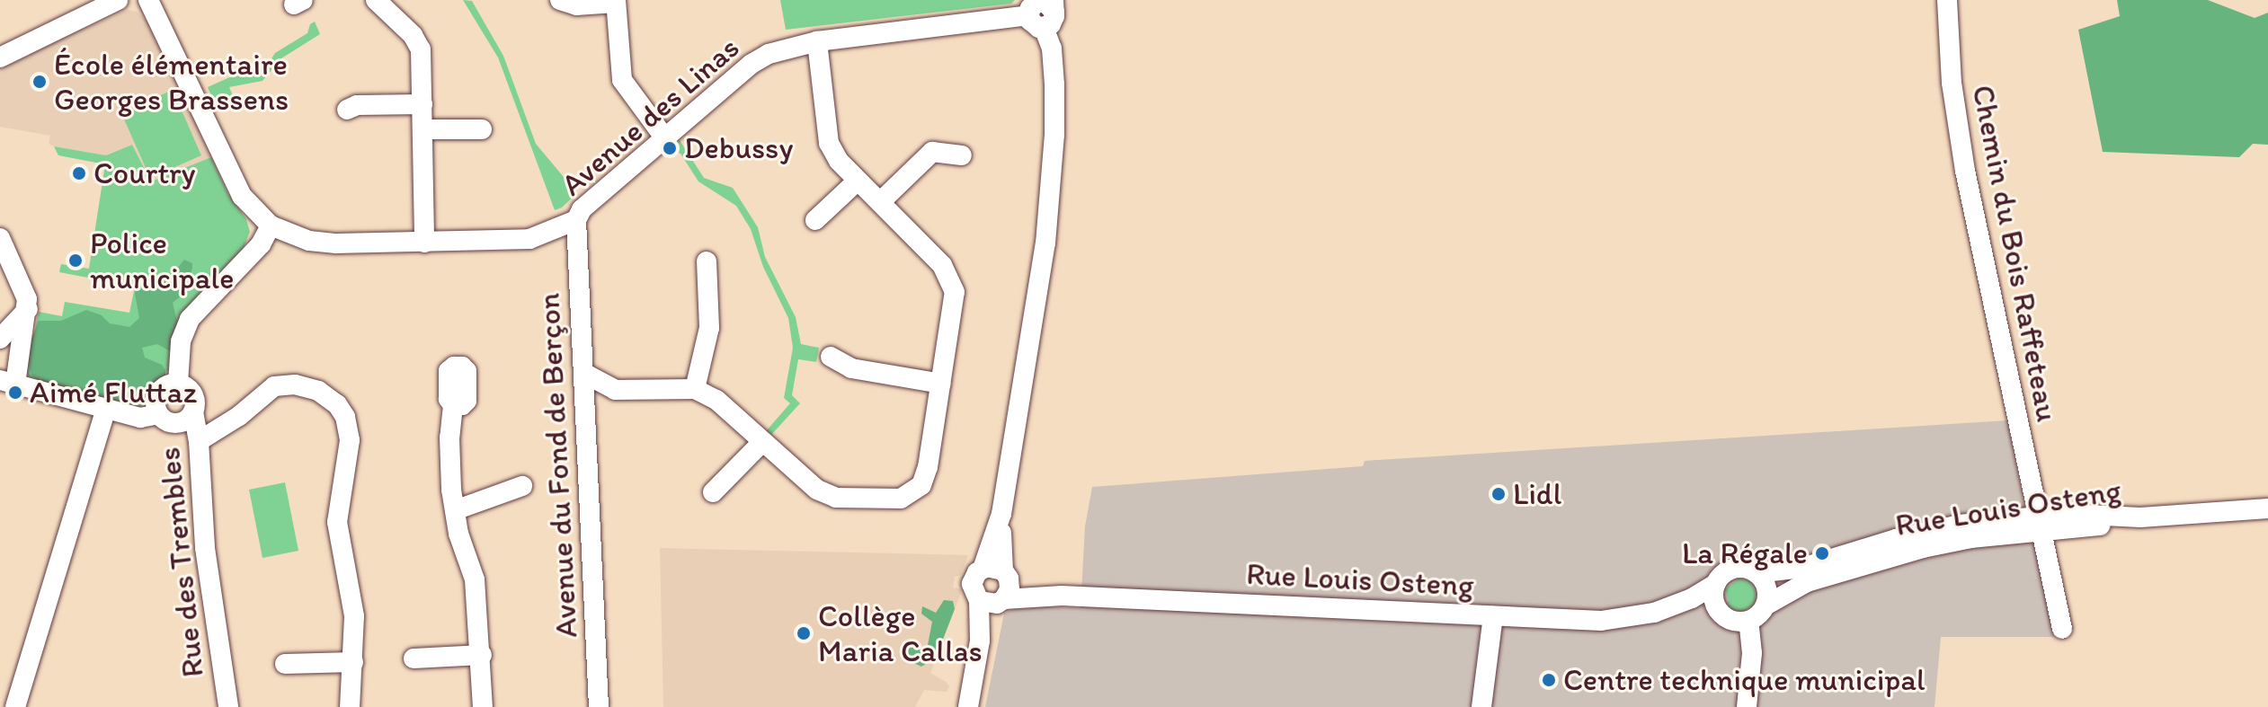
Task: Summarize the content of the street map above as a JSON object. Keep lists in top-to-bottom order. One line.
{"streets":{"street":["Avenue des Linas","Chemin du Bois Raffeteau","Avenue du Fond de Berçon","Rue Louis Osteng","Rue des Trembles"]},"crossings":[["Avenue des Linas","Avenue du Fond de Berçon"],["Chemin du Bois Raffeteau","Rue Louis Osteng"]],"places":["École élémentaire Georges Brassens","Debussy","Courtry","Police municipale","Aimé Fluttaz","Lidl","La Régale","Collège Maria Callas","Centre technique municipal"]}
